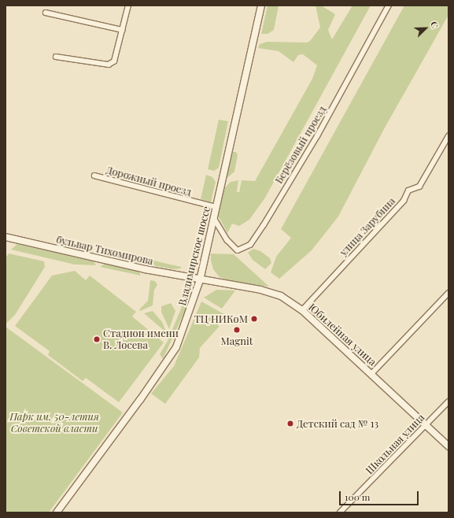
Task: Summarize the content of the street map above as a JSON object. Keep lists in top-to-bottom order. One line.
{"streets":{"main road":["бульвар Тихомирова","Владимирское шоссе","Юбилейная улица"],"street":["Берёзовый проезд","Дорожный проезд","улица Зарубина","Школьная улица"]},"crossings":[["Берёзовый проезд","Владимирское шоссе"],["Дорожный проезд","Владимирское шоссе"],["улица Зарубина","Юбилейная улица"],["бульвар Тихомирова","Владимирское шоссе"],["бульвар Тихомирова","Юбилейная улица"],["Владимирское шоссе","Юбилейная улица"],["Юбилейная улица","Школьная улица"]],"parks":["Парк им. 50-летия Советской власти"],"places":["ТЦ НИКоМ","Magnit","Стадион имени В. Лосева","Детский сад № 13"],"scale_bar":"100 m","north":"top right"}
